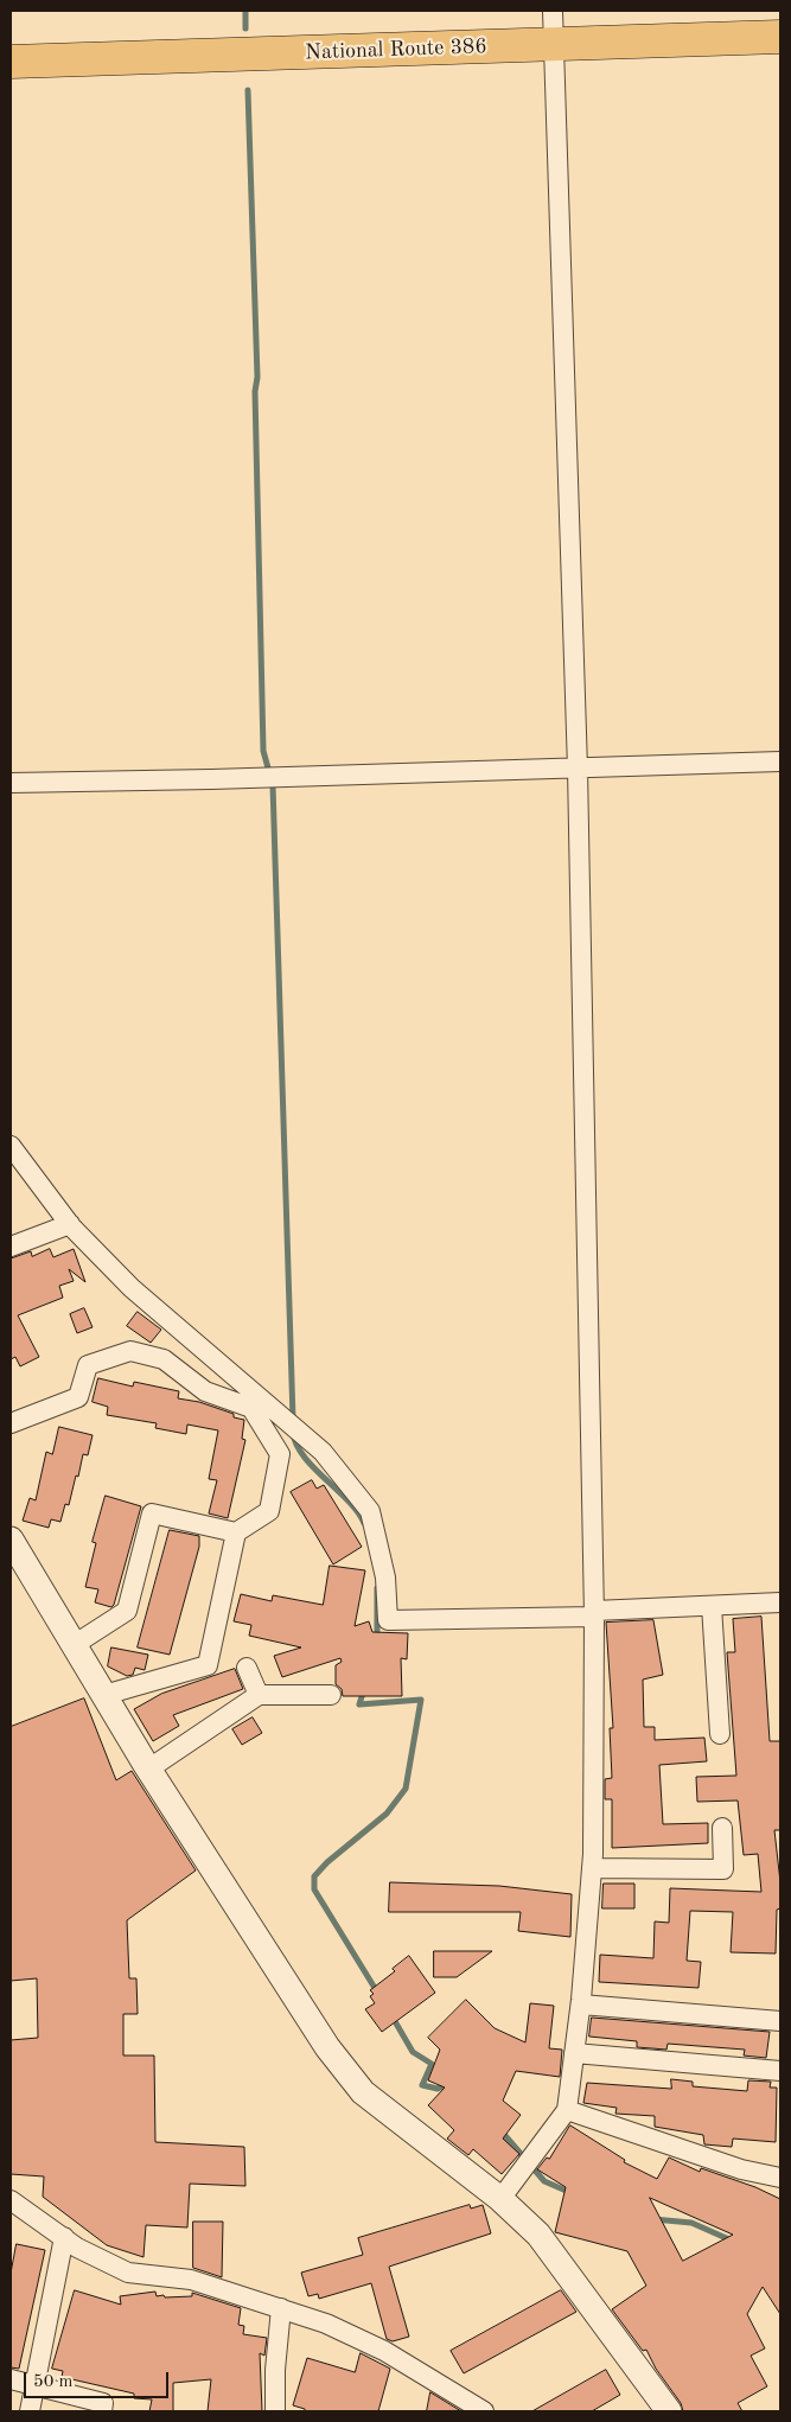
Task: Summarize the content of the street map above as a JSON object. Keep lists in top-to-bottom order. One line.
{"streets":{"highway":["National Route 386"]},"scale_bar":"50 m"}
